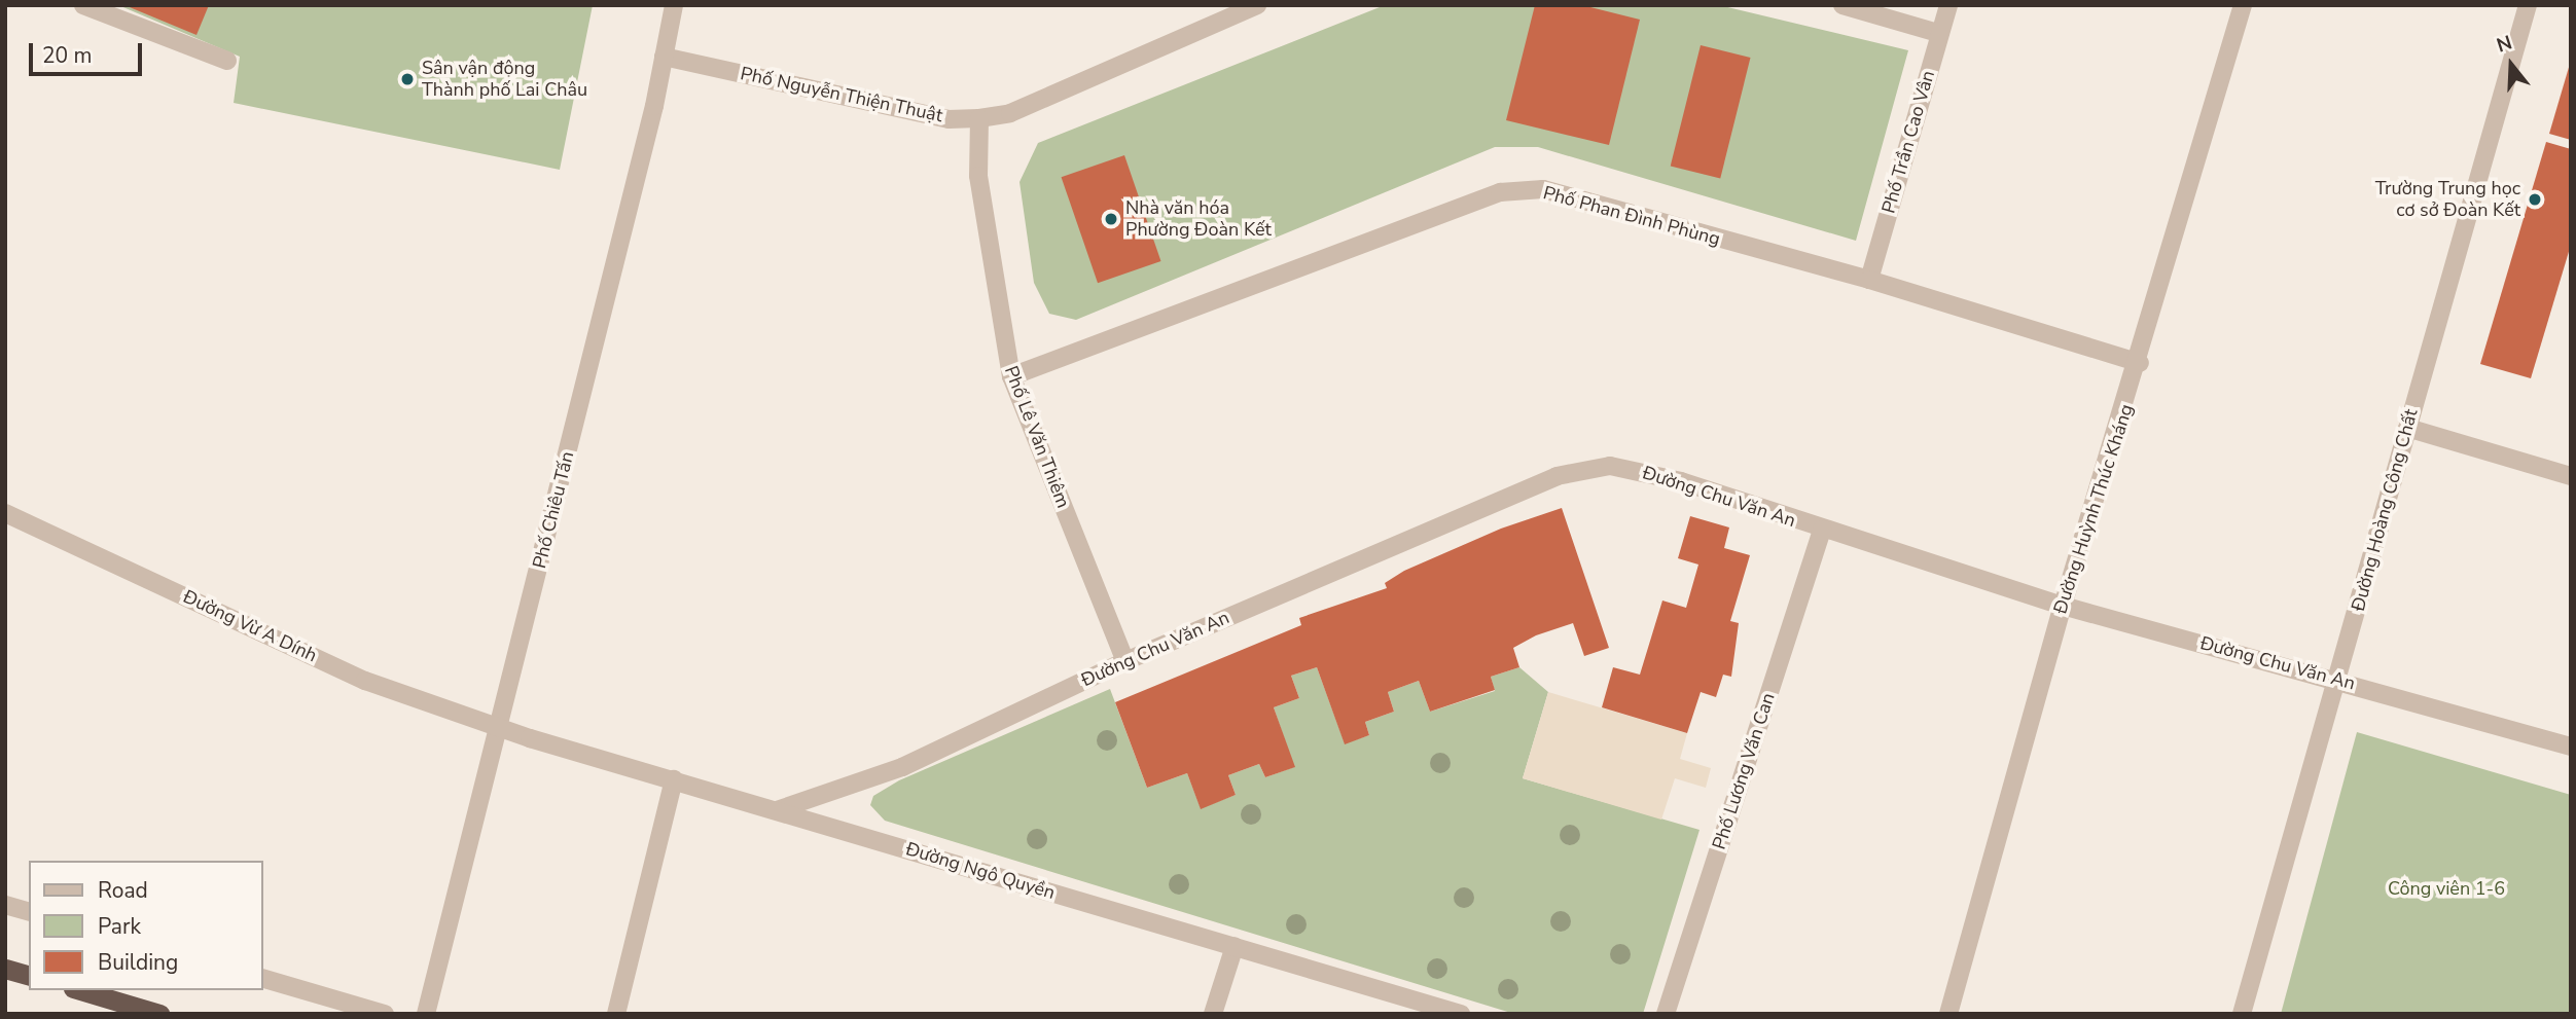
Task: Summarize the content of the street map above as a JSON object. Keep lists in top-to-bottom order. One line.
{"streets":{"street":["Phố Nguyễn Thiện Thuật","Phố Trần Cao Vân","Phố Phan Đình Phùng","Phố Lê Văn Thiêm","Đường Chu Văn An","Đường Huỳnh Thúc Kháng","Phố Chiêu Tấn","Đường Hoàng Công Chất","Đường Vừ A Dính","Phố Lương Văn Can","Đường Ngô Quyền"]},"crossings":[["Phố Nguyễn Thiện Thuật","Phố Lê Văn Thiêm"],["Phố Nguyễn Thiện Thuật","Phố Chiêu Tấn"],["Phố Trần Cao Vân","Phố Phan Đình Phùng"],["Phố Phan Đình Phùng","Phố Lê Văn Thiêm"],["Phố Phan Đình Phùng","Đường Huỳnh Thúc Kháng"],["Phố Lê Văn Thiêm","Đường Chu Văn An"],["Đường Chu Văn An","Đường Huỳnh Thúc Kháng"],["Đường Chu Văn An","Đường Hoàng Công Chất"],["Đường Chu Văn An","Phố Lương Văn Can"],["Đường Chu Văn An","Đường Ngô Quyền"],["Phố Chiêu Tấn","Đường Vừ A Dính"],["Phố Chiêu Tấn","Đường Ngô Quyền"],["Đường Vừ A Dính","Đường Ngô Quyền"]],"parks":["Công viên 1-6"],"places":["Sân vận động Thành phố Lai Châu","Trường Trung học cơ sở Đoàn Kết","Nhà văn hóa Phường Đoàn Kết"],"legend":["Road","Park","Building"],"scale_bar":"20 m","north":"top"}
